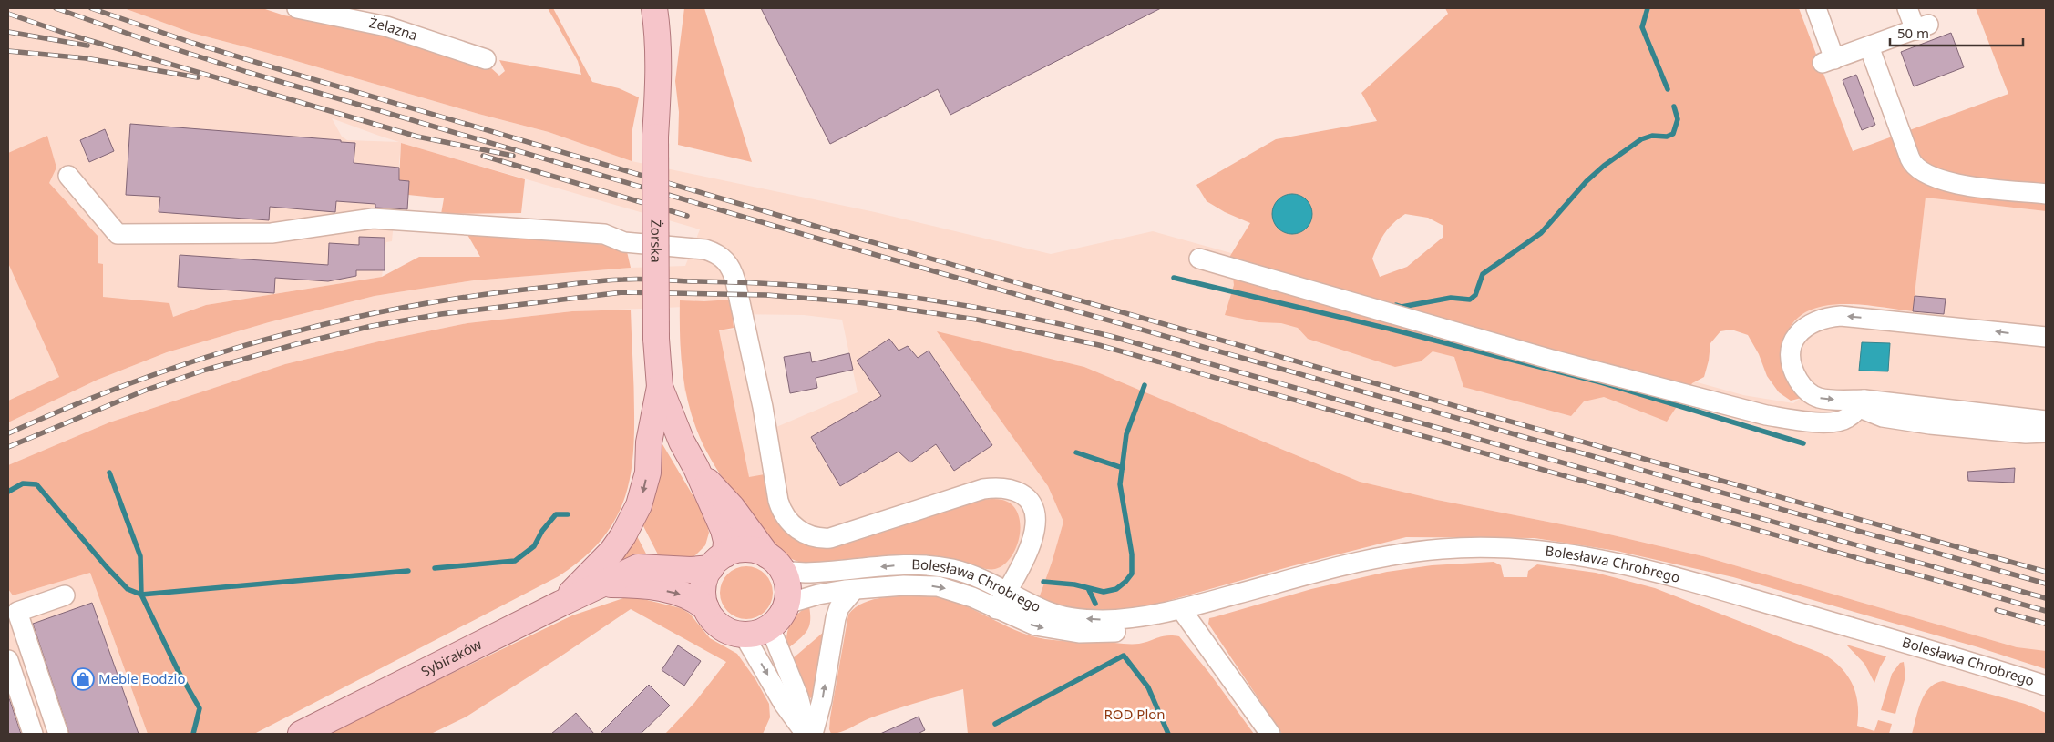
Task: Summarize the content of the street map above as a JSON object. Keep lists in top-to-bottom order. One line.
{"streets":{"main road":["Żorska","Sybiraków"],"street":["Żelazna","Bolesława Chrobrego"]},"crossings":[["Żorska","Bolesława Chrobrego"],["Żorska","Sybiraków"],["Bolesława Chrobrego","Sybiraków"]],"parks":["ROD Plon"],"places":{"shop":["Meble Bodzio"]},"scale_bar":"50 m"}
